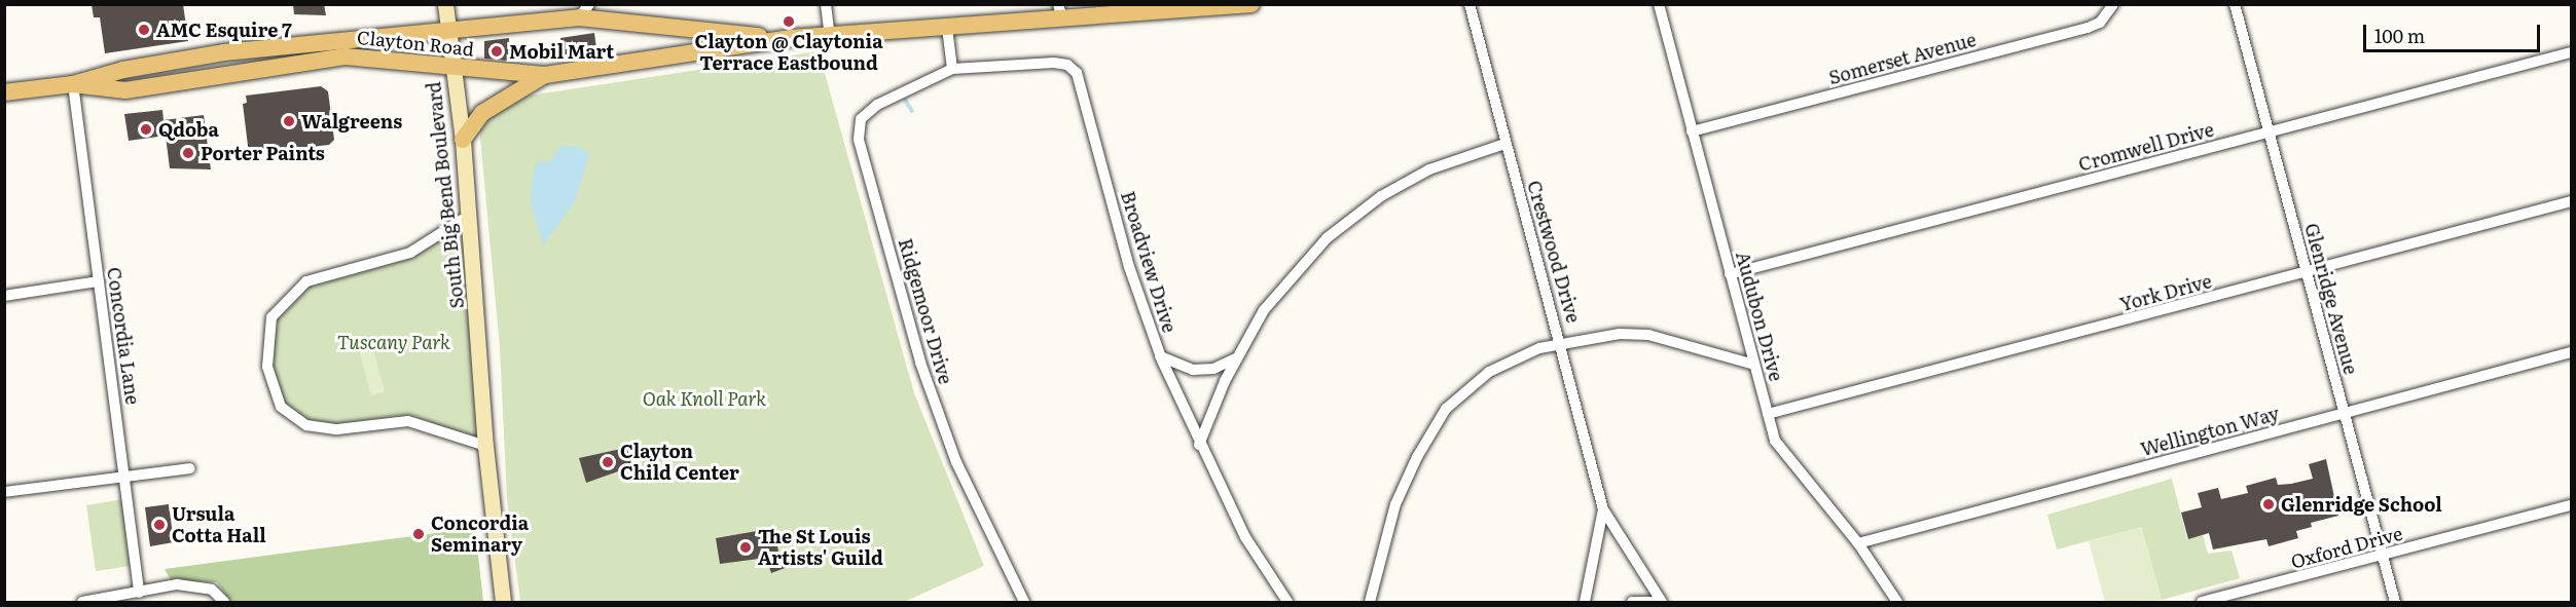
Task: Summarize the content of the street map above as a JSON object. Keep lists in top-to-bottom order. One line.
{"streets":{"main road":["Clayton Road","South Big Bend Boulevard"],"street":["Somerset Avenue","Cromwell Drive","Crestwood Drive","Broadview Drive","York Drive","Glenridge Avenue","Ridgemoor Drive","Audubon Drive","Concordia Lane","Wellington Way","Oxford Drive"]},"crossings":[["Clayton Road","South Big Bend Boulevard"],["Clayton Road","Concordia Lane"],["Somerset Avenue","Audubon Drive"],["Cromwell Drive","Glenridge Avenue"],["Cromwell Drive","Audubon Drive"],["Broadview Drive","Ridgemoor Drive"],["York Drive","Glenridge Avenue"],["York Drive","Audubon Drive"],["Glenridge Avenue","Wellington Way"],["Glenridge Avenue","Oxford Drive"],["Audubon Drive","Wellington Way"]],"parks":["Tuscany Park","Oak Knoll Park"],"places":["Clayton @ Claytonia Terrace Eastbound","AMC Esquire 7","Mobil Mart","Walgreens","Qdoba","Porter Paints","Clayton Child Center","Glenridge School","Ursula Cotta Hall","Concordia Seminary","The St Louis Artists' Guild"],"scale_bar":"100 m"}
